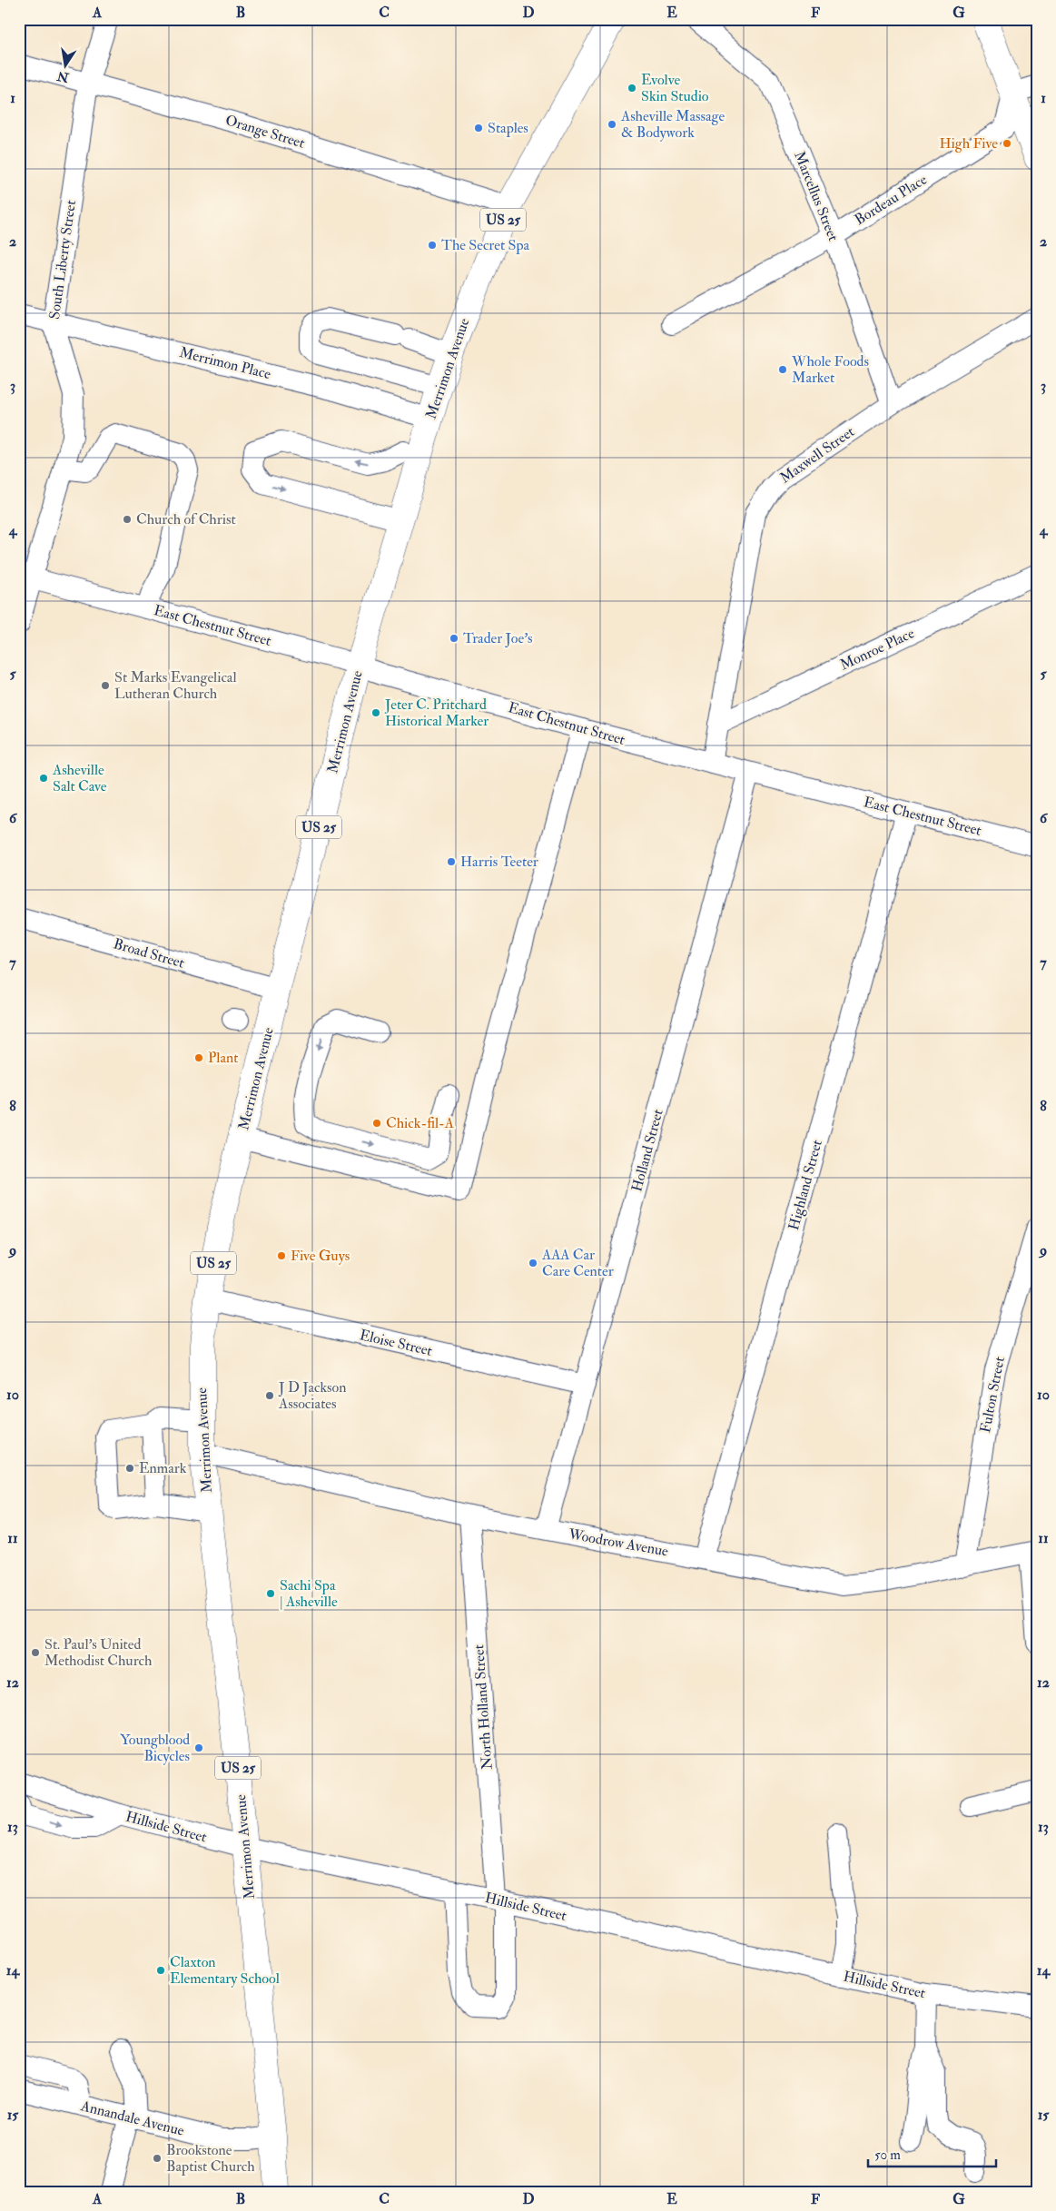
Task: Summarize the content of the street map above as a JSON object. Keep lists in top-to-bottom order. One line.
{"streets":{"main road":["US 25","Merrimon Avenue"],"street":["Orange Street","Marcellus Street","Bordeau Place","South Liberty Street","Merrimon Place","Maxwell Street","East Chestnut Street","Monroe Place","Broad Street","Holland Street","Highland Street","Eloise Street","Fulton Street","Woodrow Avenue","North Holland Street","Hillside Street","Annandale Avenue"]},"crossings":[["Orange Street","South Liberty Street"],["Orange Street","Merrimon Avenue"],["Marcellus Street","Bordeau Place"],["Marcellus Street","Maxwell Street"],["South Liberty Street","Merrimon Place"],["South Liberty Street","East Chestnut Street"],["Merrimon Place","Merrimon Avenue"],["Merrimon Avenue","East Chestnut Street"],["Merrimon Avenue","Broad Street"],["Merrimon Avenue","Eloise Street"],["Merrimon Avenue","Woodrow Avenue"],["Merrimon Avenue","Hillside Street"],["Merrimon Avenue","Annandale Avenue"],["Maxwell Street","East Chestnut Street"],["Maxwell Street","Monroe Place"],["East Chestnut Street","Holland Street"],["East Chestnut Street","Highland Street"],["Holland Street","Eloise Street"],["Holland Street","Woodrow Avenue"],["Highland Street","Woodrow Avenue"],["Fulton Street","Woodrow Avenue"],["Woodrow Avenue","North Holland Street"],["North Holland Street","Hillside Street"]],"places":["Evolve Skin Studio","Asheville Massage & Bodywork","Staples","High Five","The Secret Spa","Whole Foods Market","Church of Christ","Trader Joe's","St Marks Evangelical Lutheran Church","Jeter C. Pritchard Historical Marker","Asheville Salt Cave","Harris Teeter","Plant","Chick-fil-A","Five Guys","AAA Car Care Center","J D Jackson Associates","Enmark","Sachi Spa | Asheville","St. Paul's United Methodist Church","Youngblood Bicycles","Claxton Elementary School","Brookstone Baptist Church"],"scale_bar":"50 m","north":"bottom","grid":{"columns":["A","B","C","D","E","F","G"],"rows":["1","2","3","4","5","6","7","8","9","10","11","12","13","14","15"]}}
